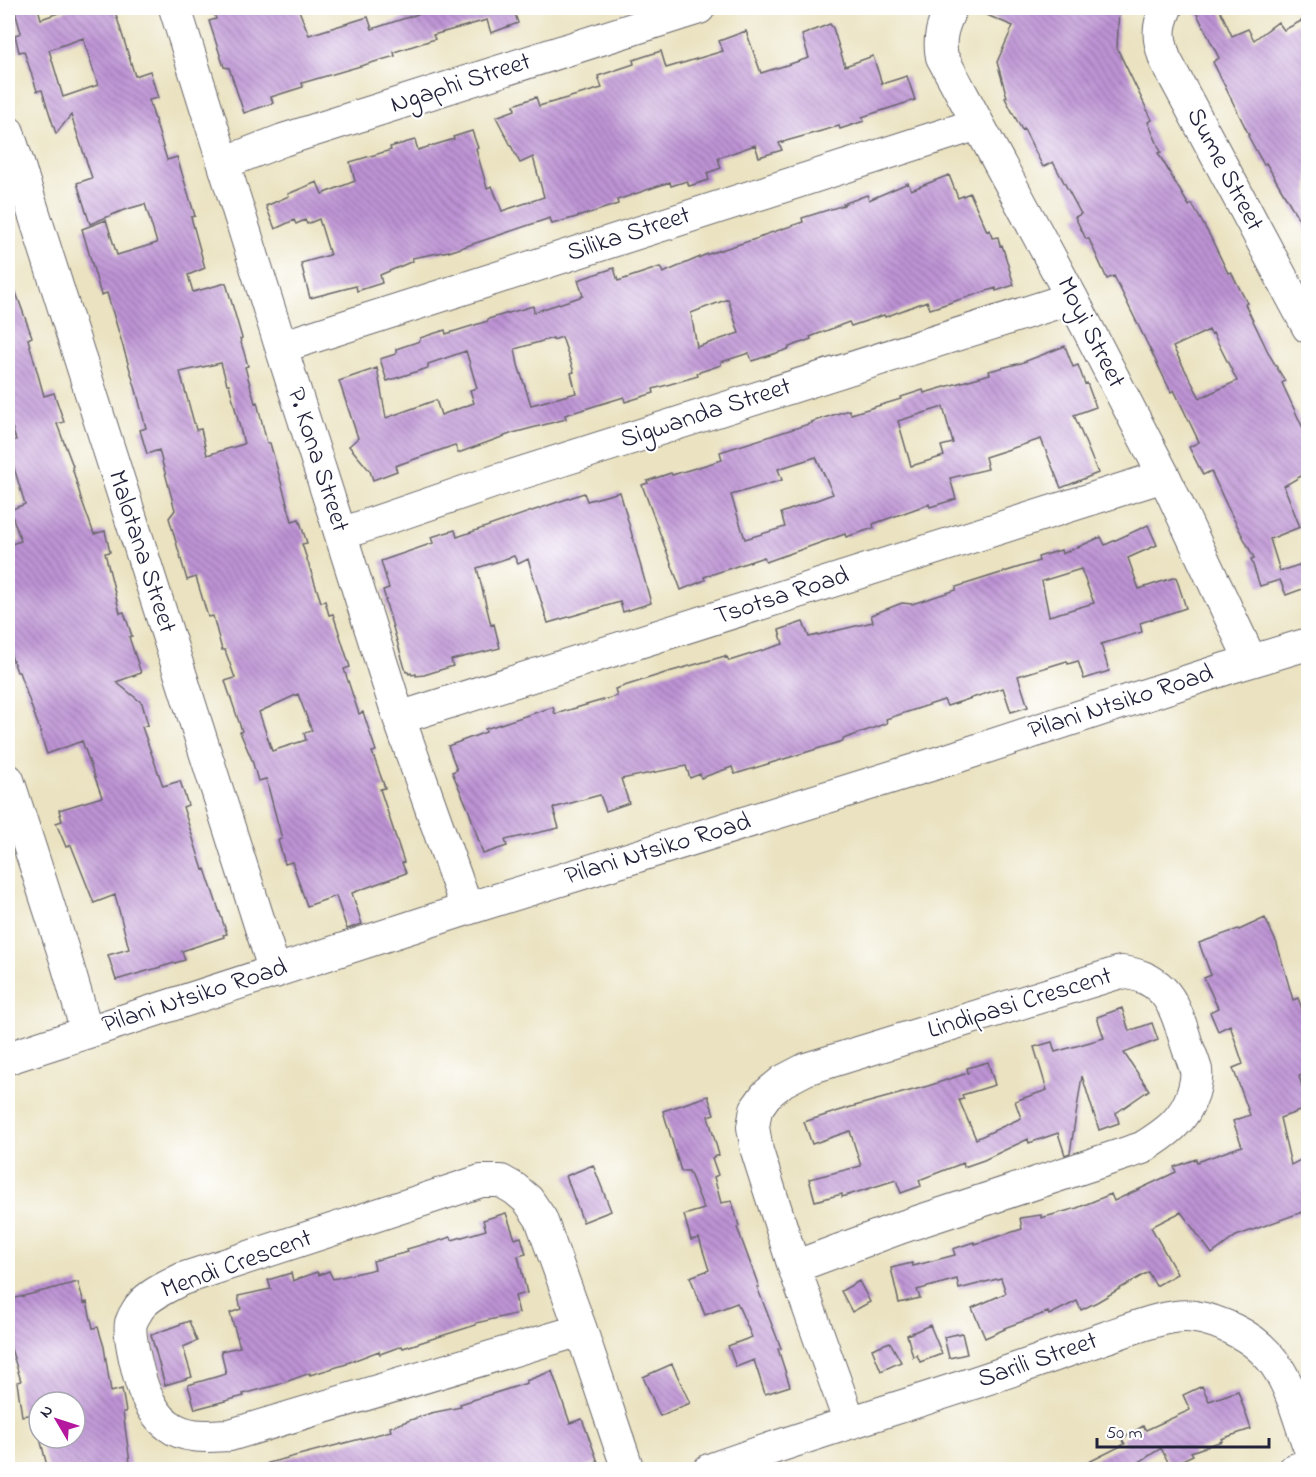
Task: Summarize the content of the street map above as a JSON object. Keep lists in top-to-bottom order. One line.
{"streets":{"street":["Ngaphi Street","Sume Street","Silika Street","Moyi Street","Sigwanda Street","P. Kona Street","Malotana Street","Tsotsa Road","Pilani Ntsiko Road","Lindipasi Crescent","Mendi Crescent","Sarili Street"]},"crossings":[["Ngaphi Street","P. Kona Street"],["Silika Street","Moyi Street"],["Silika Street","P. Kona Street"],["Moyi Street","Sigwanda Street"],["Moyi Street","Tsotsa Road"],["Moyi Street","Pilani Ntsiko Road"],["Sigwanda Street","P. Kona Street"],["P. Kona Street","Tsotsa Road"],["P. Kona Street","Pilani Ntsiko Road"],["Malotana Street","Pilani Ntsiko Road"],["Lindipasi Crescent","Sarili Street"]],"scale_bar":"50 m","north":"top left"}
